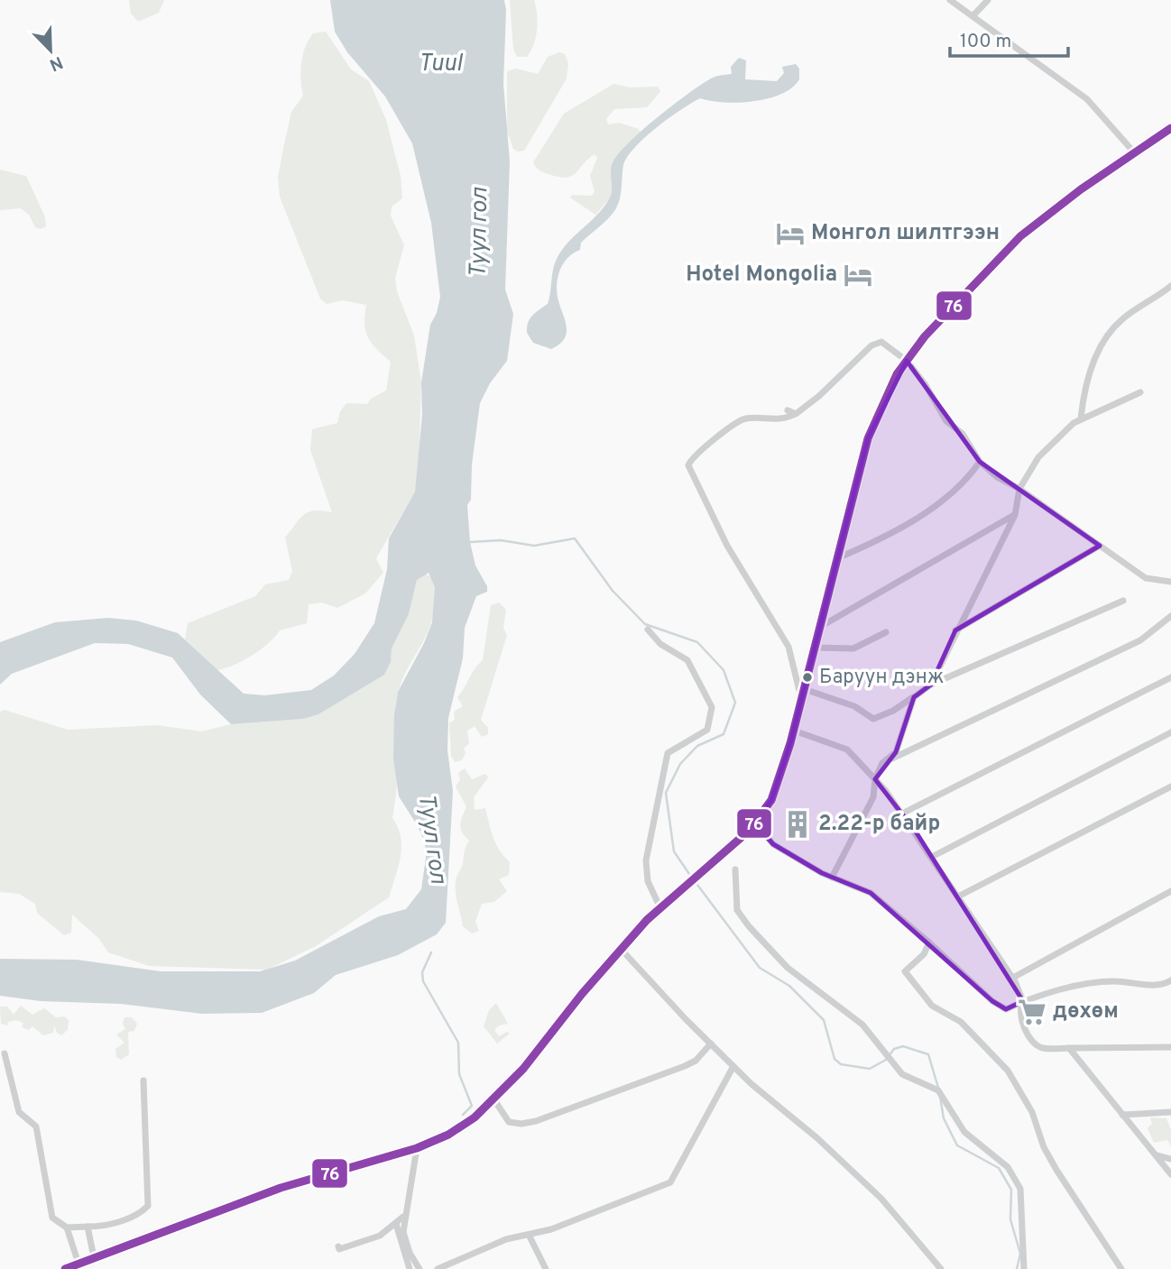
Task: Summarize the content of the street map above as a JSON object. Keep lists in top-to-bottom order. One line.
{"water":["Tuul","Туул гол"],"places":{"hotel":["Монгол шилтгээн","Hotel Mongolia"],"other":["Баруун дэнж"],"building":["2.22-р байр"],"supermarket":["дөхөм"]},"lines":["transit line 76"],"scale_bar":"100 m","north":"bottom right"}
